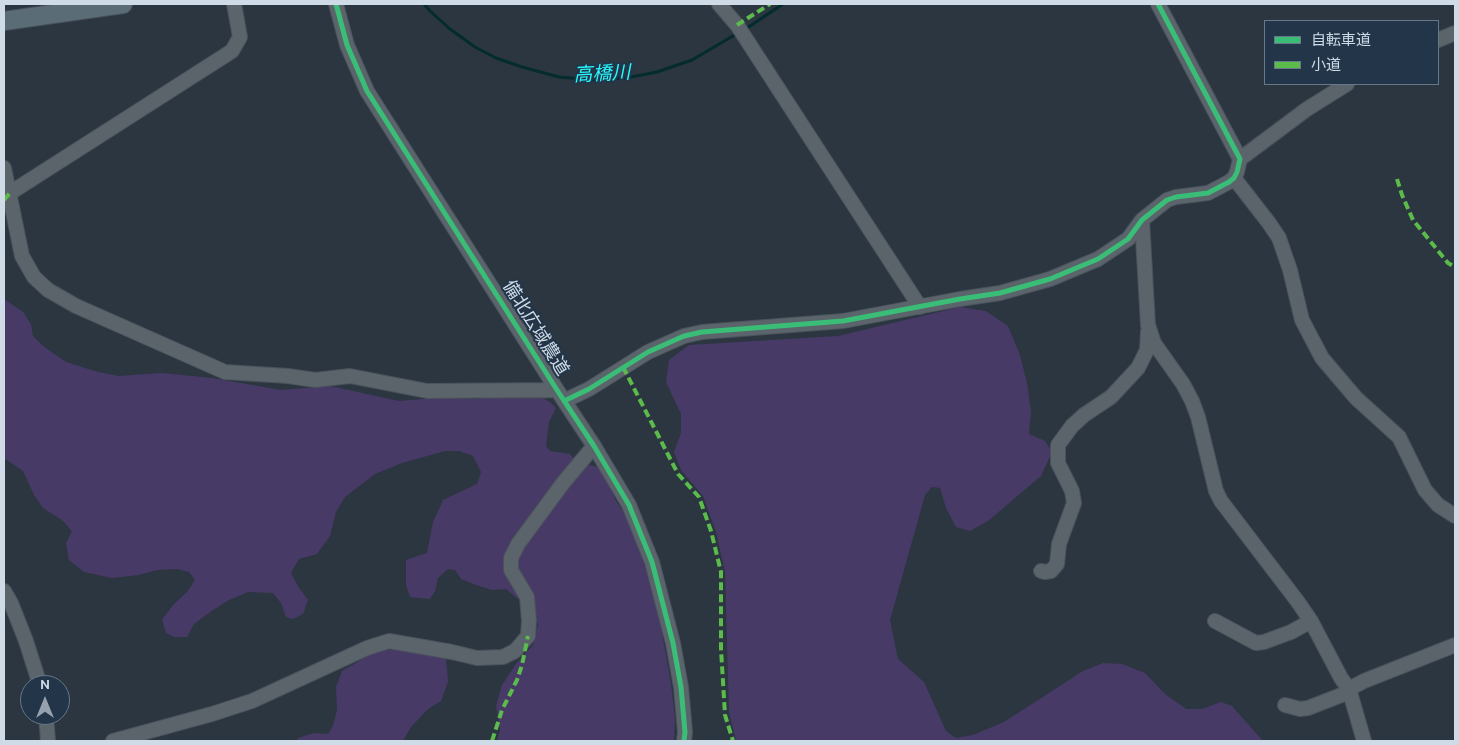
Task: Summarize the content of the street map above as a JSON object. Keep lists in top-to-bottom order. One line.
{"streets":{"street":["備北広域農道"]},"water":["高橋川"],"legend":["自転車道","小道"],"north":"top"}
